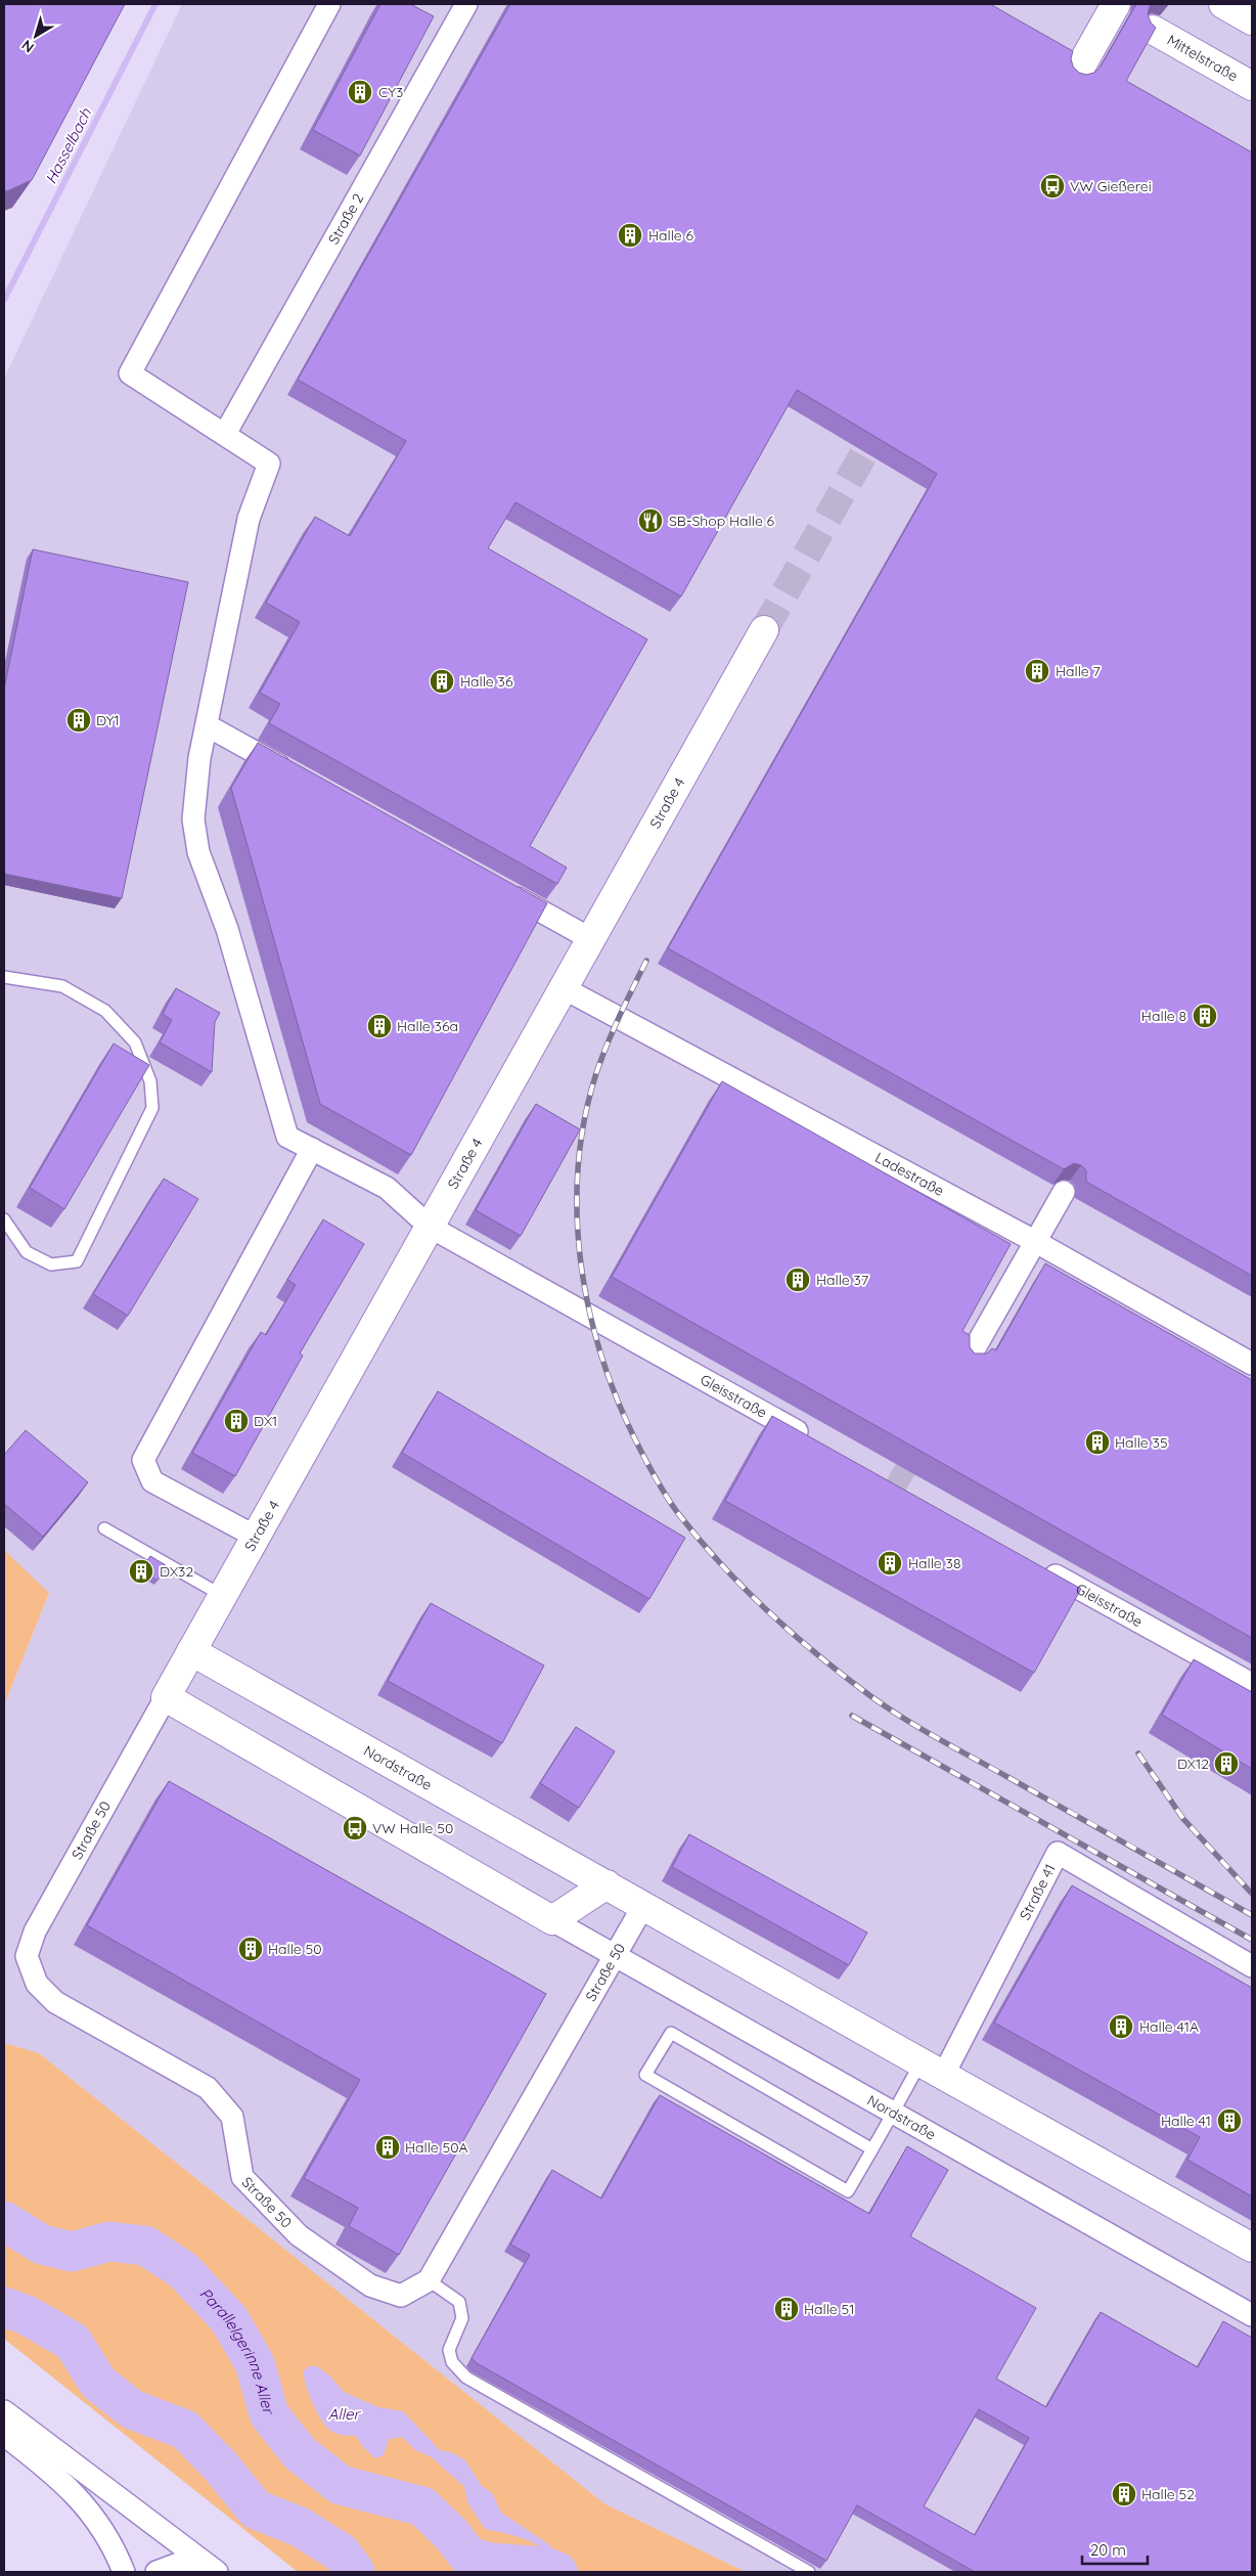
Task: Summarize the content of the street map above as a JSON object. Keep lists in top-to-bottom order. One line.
{"streets":{"street":["Mittelstraße","Straße 2","Straße 4","Ladestraße","Gleisstraße","Nordstraße","Straße 50","Straße 41"]},"crossings":[["Straße 2","Gleisstraße"],["Straße 4","Ladestraße"],["Straße 4","Gleisstraße"],["Straße 4","Nordstraße"],["Straße 4","Straße 50"],["Nordstraße","Straße 50"],["Nordstraße","Straße 41"]],"water":["Hasselbach","Parallelgerinne Aller","Aller"],"places":{"building":["CY3","Halle 6","Halle 7","Halle 36","DY1","Halle 8","Halle 36a","Halle 37","DX1","Halle 35","Halle 38","DX32","DX12","Halle 50","Halle 41A","Halle 41","Halle 50A","Halle 51","Halle 52"],"bus stop":["VW Gießerei","VW Halle 50"],"restaurant":["SB-Shop Halle 6"]},"scale_bar":"20 m","north":"bottom left"}
